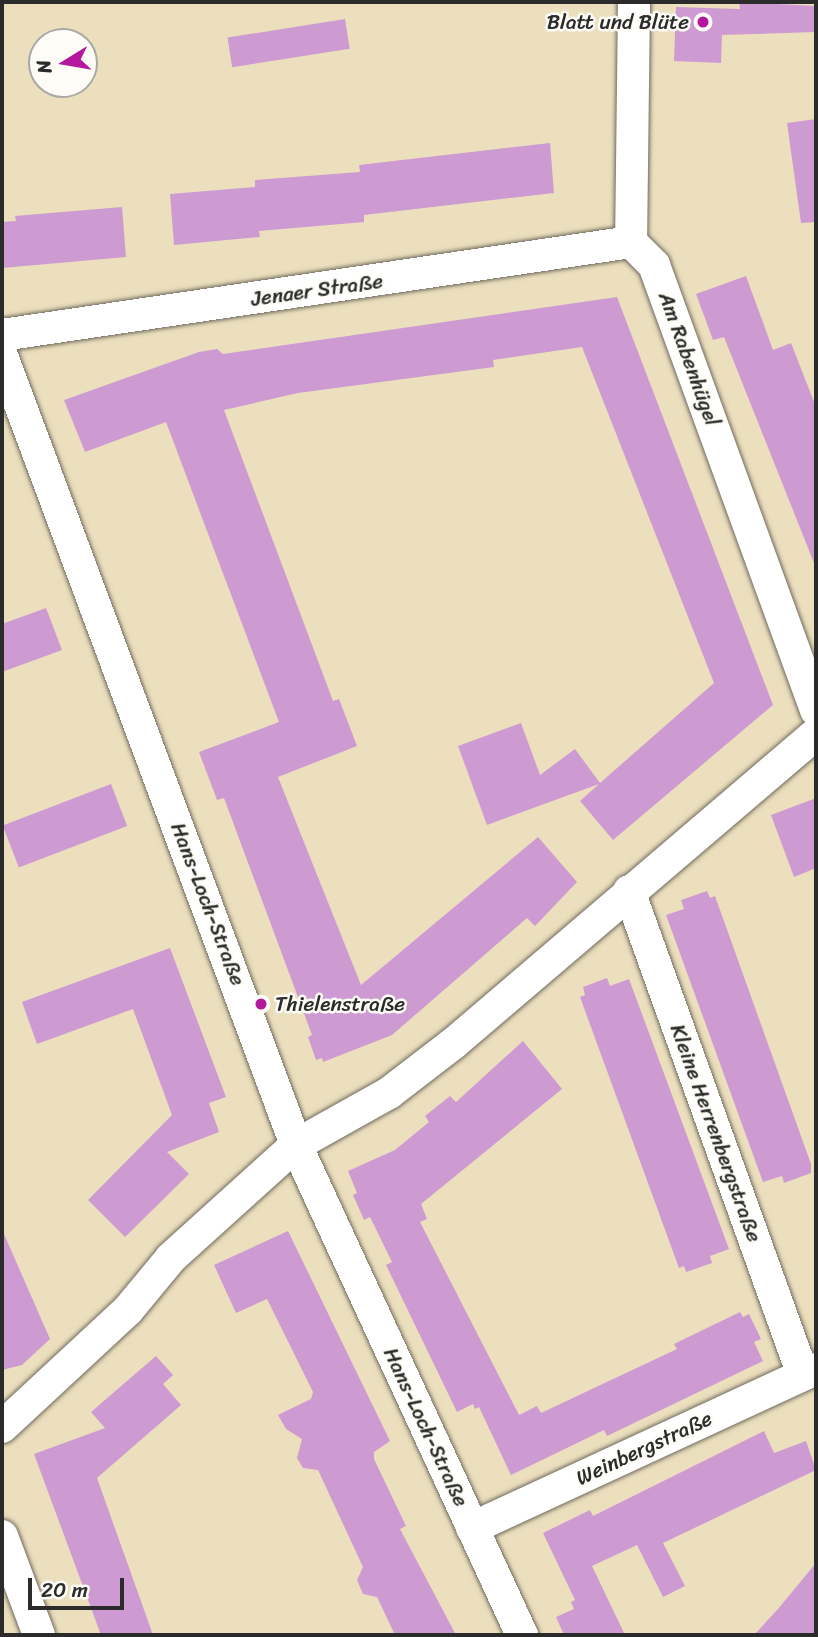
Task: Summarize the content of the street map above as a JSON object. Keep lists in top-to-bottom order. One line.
{"streets":{"street":["Jenaer Straße","Am Rabenhügel","Hans-Loch-Straße","Kleine Herrenbergstraße","Weinbergstraße"]},"crossings":[["Jenaer Straße","Am Rabenhügel"],["Hans-Loch-Straße","Weinbergstraße"],["Kleine Herrenbergstraße","Weinbergstraße"]],"places":["Blatt und Blüte","Thielenstraße"],"scale_bar":"20 m","north":"left"}
